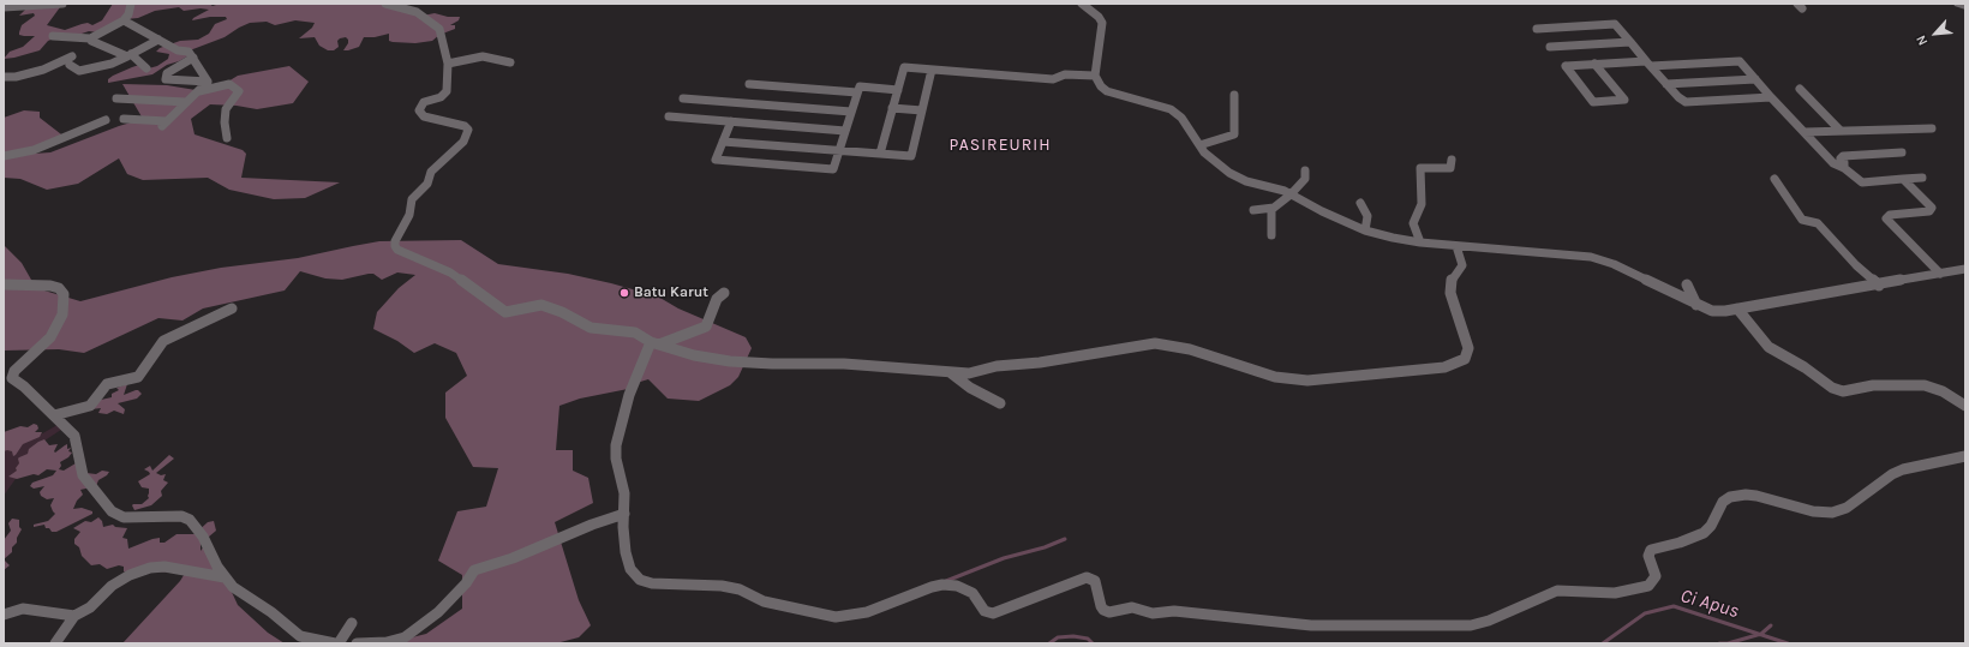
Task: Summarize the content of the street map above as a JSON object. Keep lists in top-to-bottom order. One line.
{"districts":["PASIREURIH"],"water":["Ci Apus"],"places":["Batu Karut"],"north":"bottom left"}
